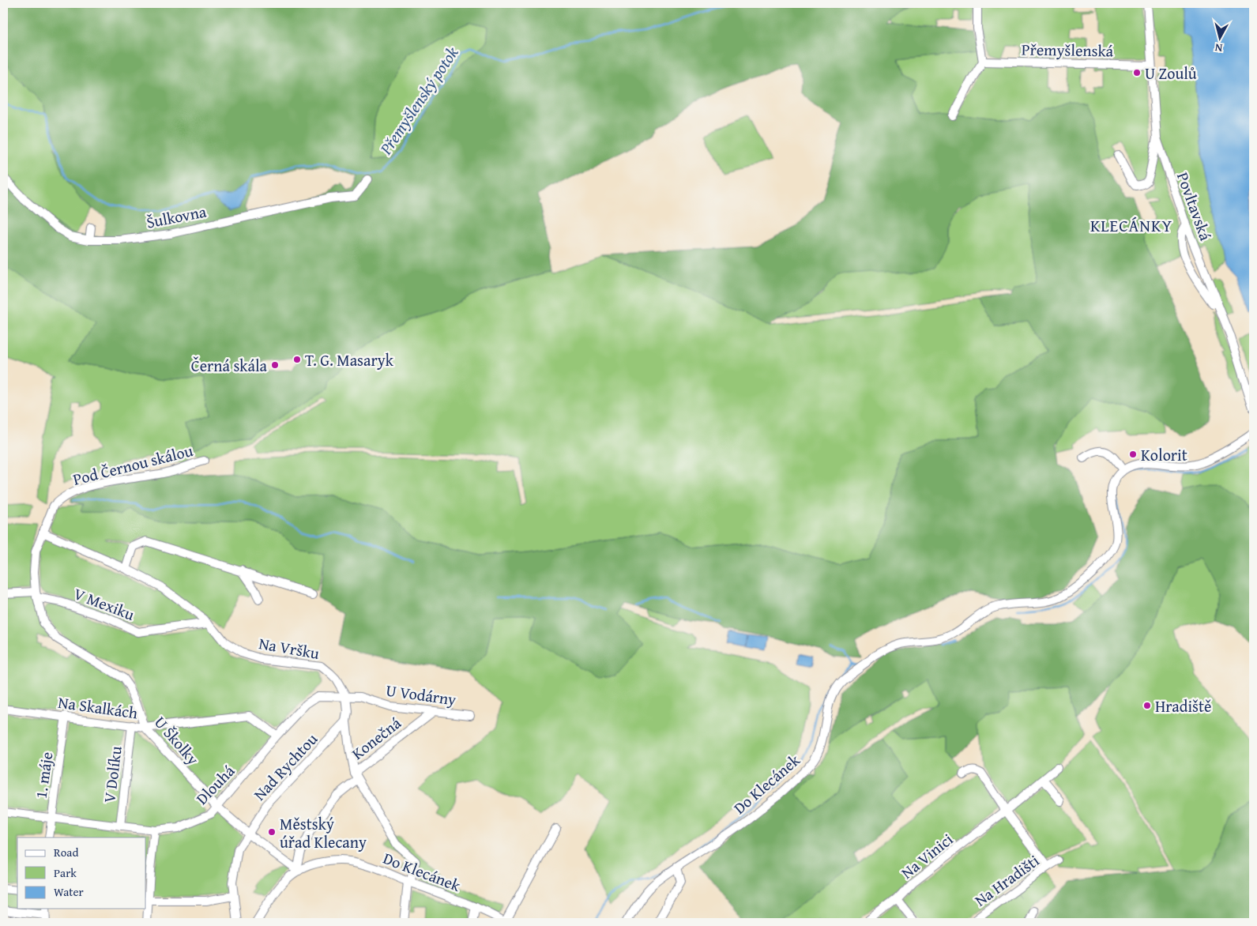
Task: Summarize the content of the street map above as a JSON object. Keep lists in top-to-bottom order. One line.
{"streets":{"street":["Přemyšlenská","Povltavská","Šulkovna","Pod Černou skálou","V Mexiku","Na Vršku","U Vodárny","Na Skalkách","Konečná","U Školky","Nad Rychtou","V Dolíku","1. máje","Do Klecánek","Dlouhá","Na Vinici","Na Hradišti"]},"crossings":[["Přemyšlenská","Povltavská"],["Pod Černou skálou","Na Vršku"],["Pod Černou skálou","U Školky"],["V Mexiku","Na Vršku"],["V Mexiku","U Školky"],["Na Vršku","U Vodárny"],["Na Vršku","Konečná"],["Na Vršku","U Školky"],["Na Vršku","Nad Rychtou"],["Na Vršku","Do Klecánek"],["Na Vršku","Dlouhá"],["U Vodárny","Konečná"],["U Vodárny","Dlouhá"],["Na Skalkách","U Školky"],["Na Skalkách","V Dolíku"],["Na Skalkách","1. máje"],["Na Skalkách","Dlouhá"],["Konečná","U Školky"],["Konečná","Do Klecánek"],["U Školky","Nad Rychtou"],["U Školky","Do Klecánek"],["U Školky","Dlouhá"],["V Dolíku","Dlouhá"],["1. máje","Dlouhá"]],"districts":["KLECÁNKY"],"water":["Přemyšlenský potok"],"places":["U Zoulů","T. G. Masaryk","Černá skála","Kolorit","Hradiště","Městský úřad Klecany"],"legend":["Road","Park","Water"],"north":"bottom"}
